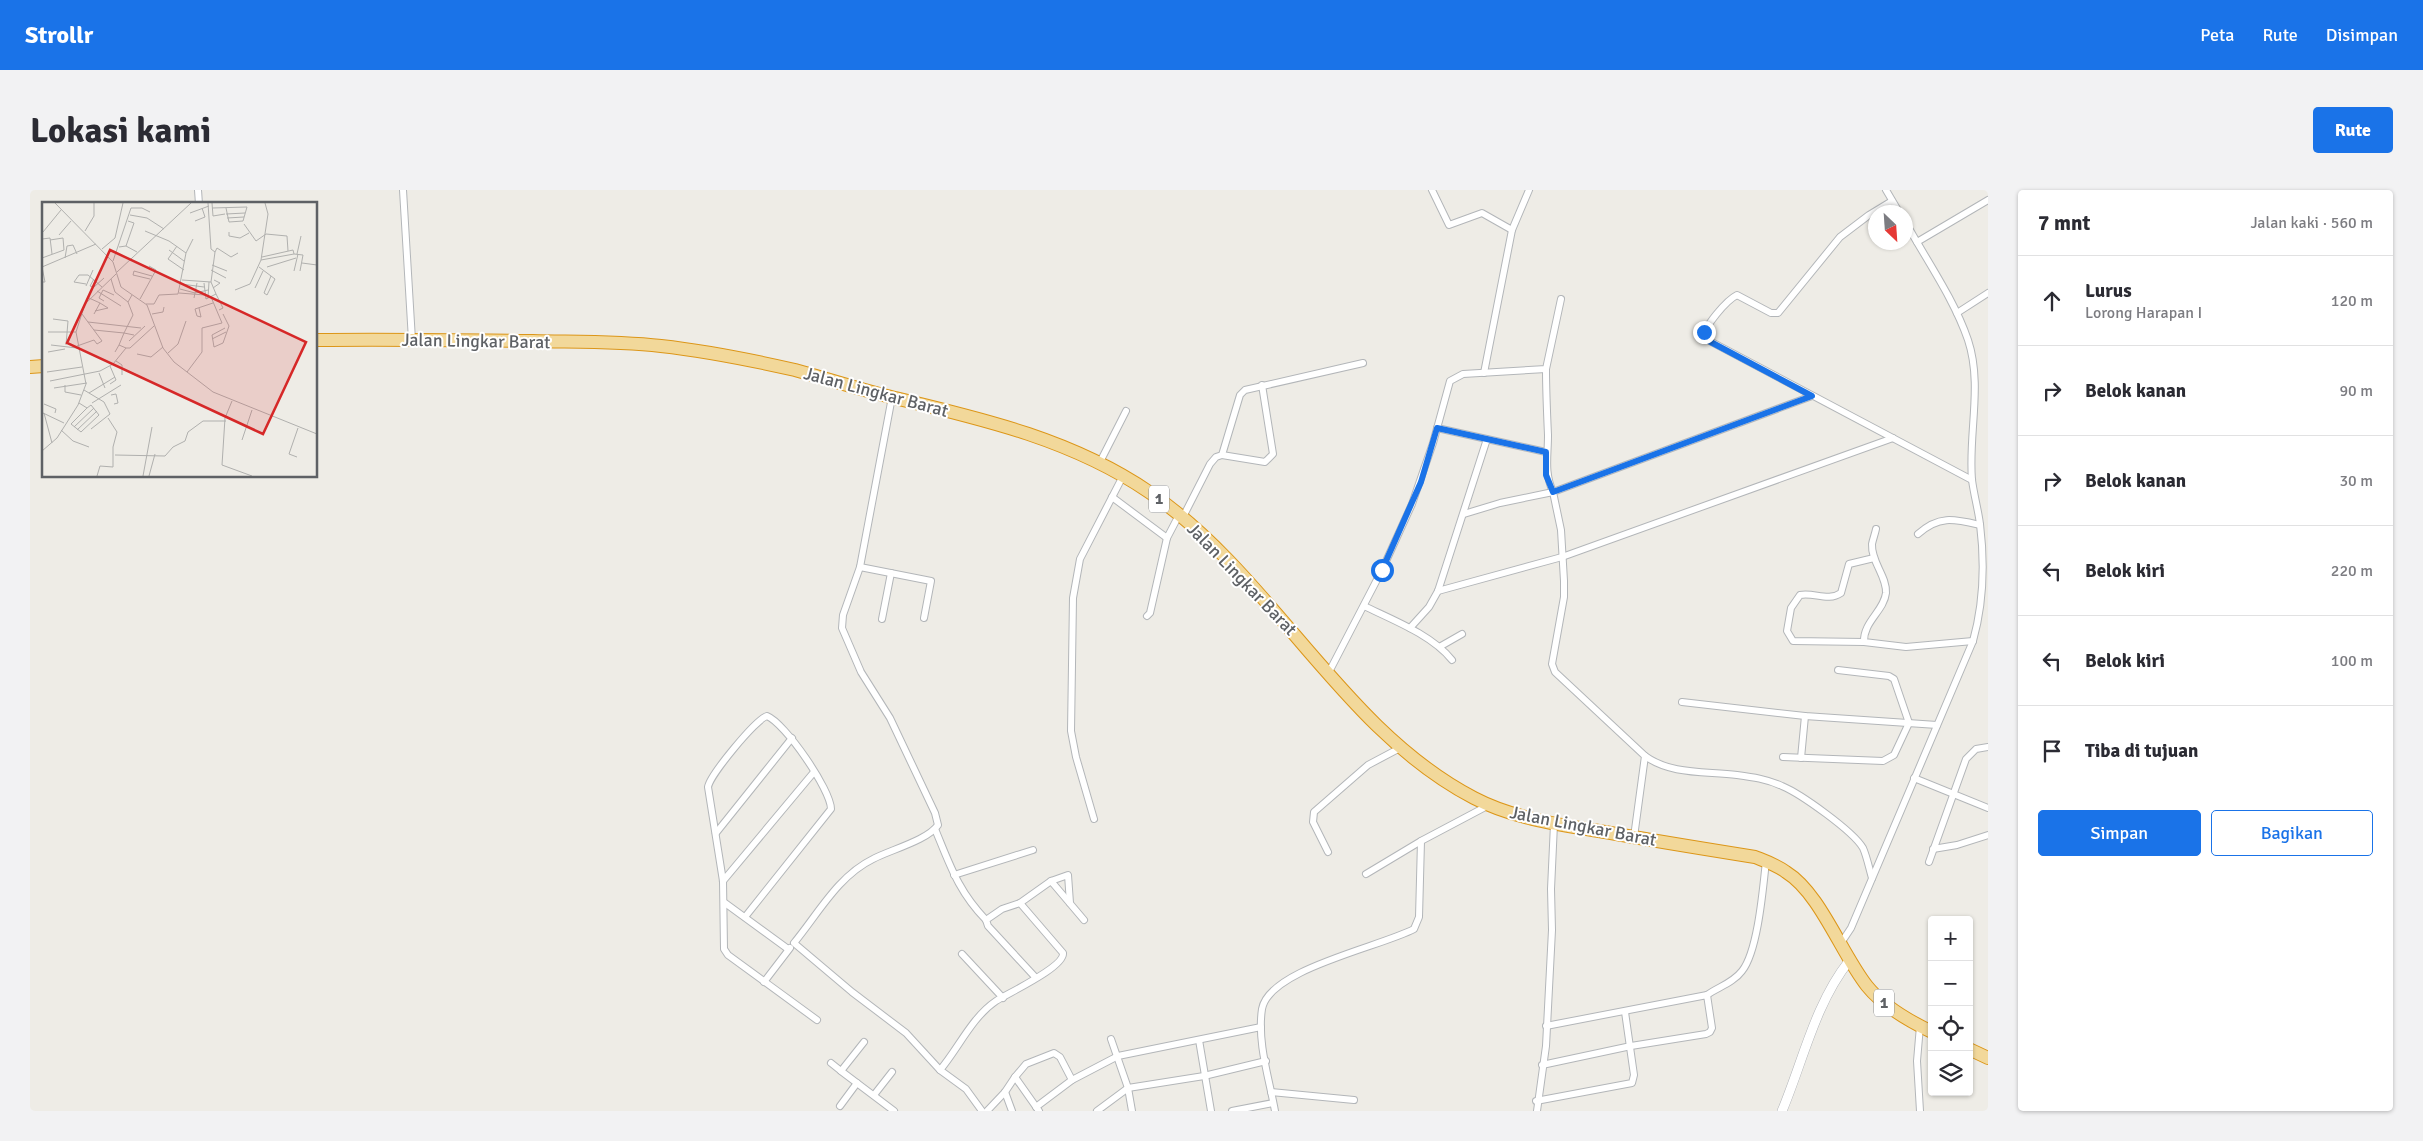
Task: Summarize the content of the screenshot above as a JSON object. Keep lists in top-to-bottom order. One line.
{"streets":{"highway":["Jalan Lingkar Barat","1"]},"north":"bottom right","page":{"header":"Strollr","nav":["Peta","Rute","Disimpan"],"buttons":["Rute",["Simpan","Bagikan"]],"title":"Lokasi kami","heading":["7 mnt","Jalan kaki · 560 m"],"list":[["Lurus","Lorong Harapan I","120 m"],["Belok kanan","90 m"],["Belok kanan","30 m"],["Belok kiri","220 m"],["Belok kiri","100 m"],"Tiba di tujuan"],"map_buttons":["+","−"]}}
